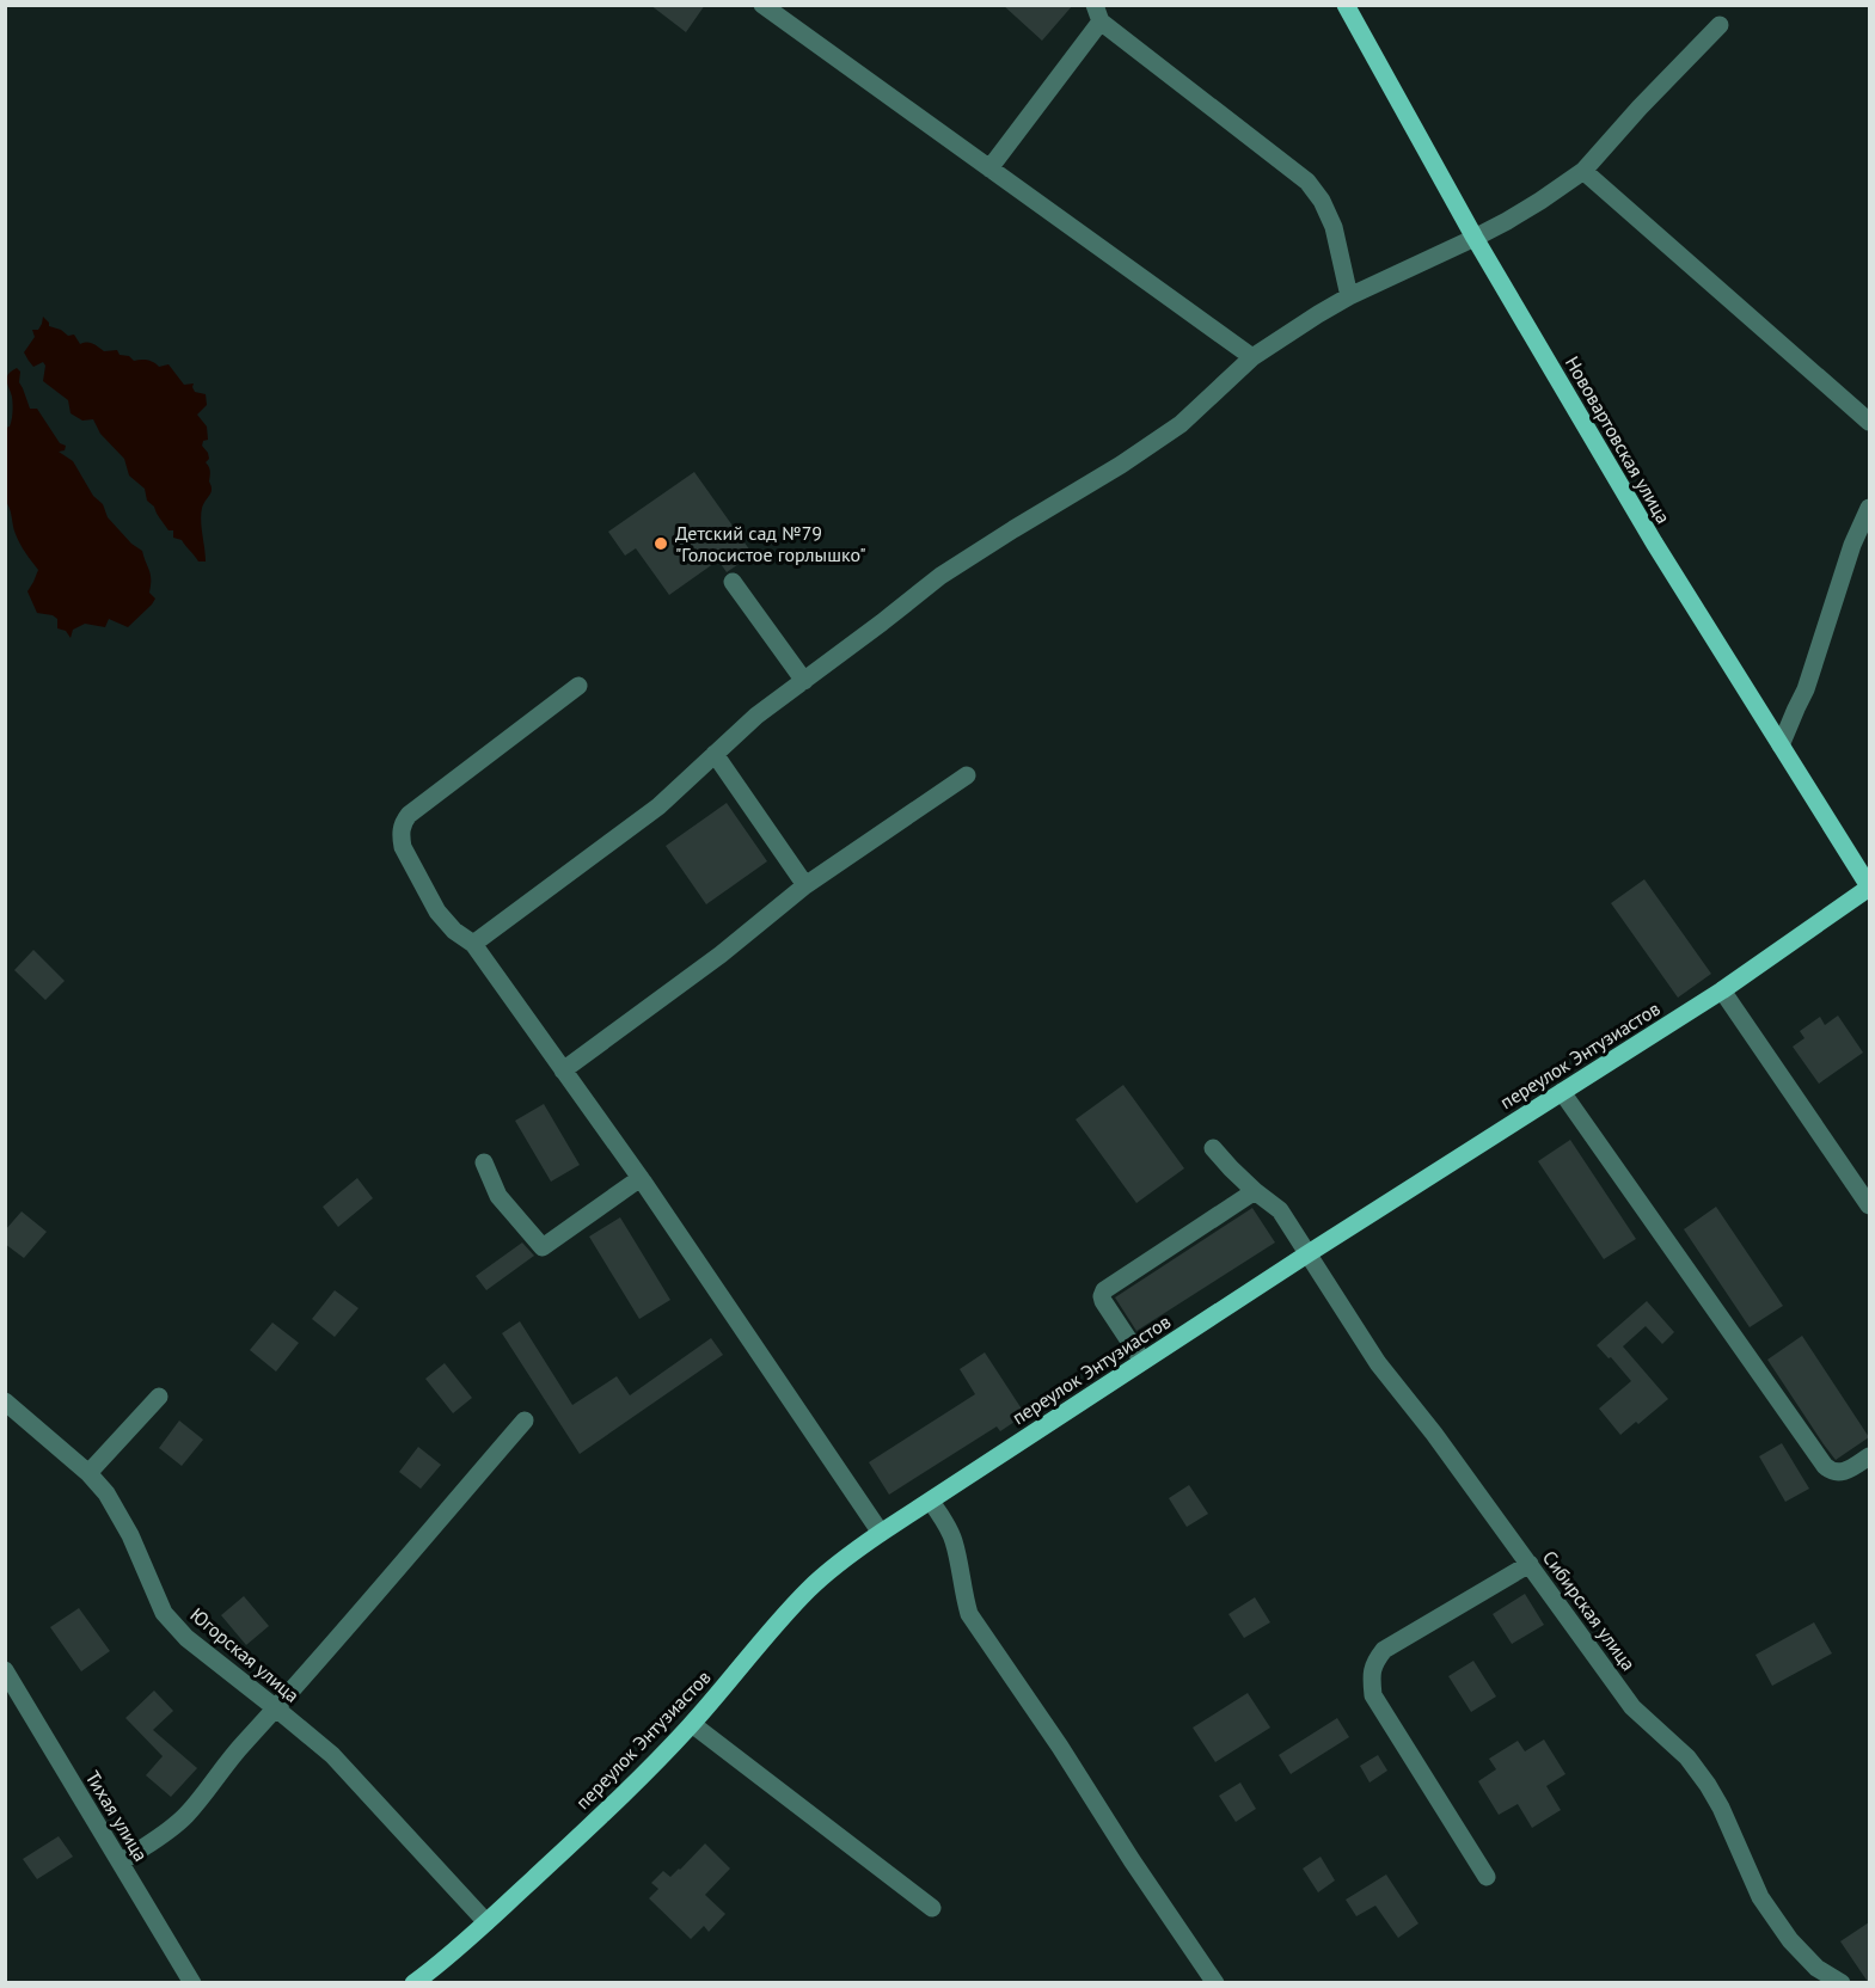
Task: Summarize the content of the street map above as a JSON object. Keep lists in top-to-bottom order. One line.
{"streets":{"main road":["Нововартовская улица","переулок Энтузиастов"],"street":["Сибирская улица","Югорская улица","Тихая улица"]},"crossings":[["Нововартовская улица","переулок Энтузиастов"],["переулок Энтузиастов","Сибирская улица"],["переулок Энтузиастов","Югорская улица"]],"places":["Детский сад №79 \"Голосистое горлышко\""]}
